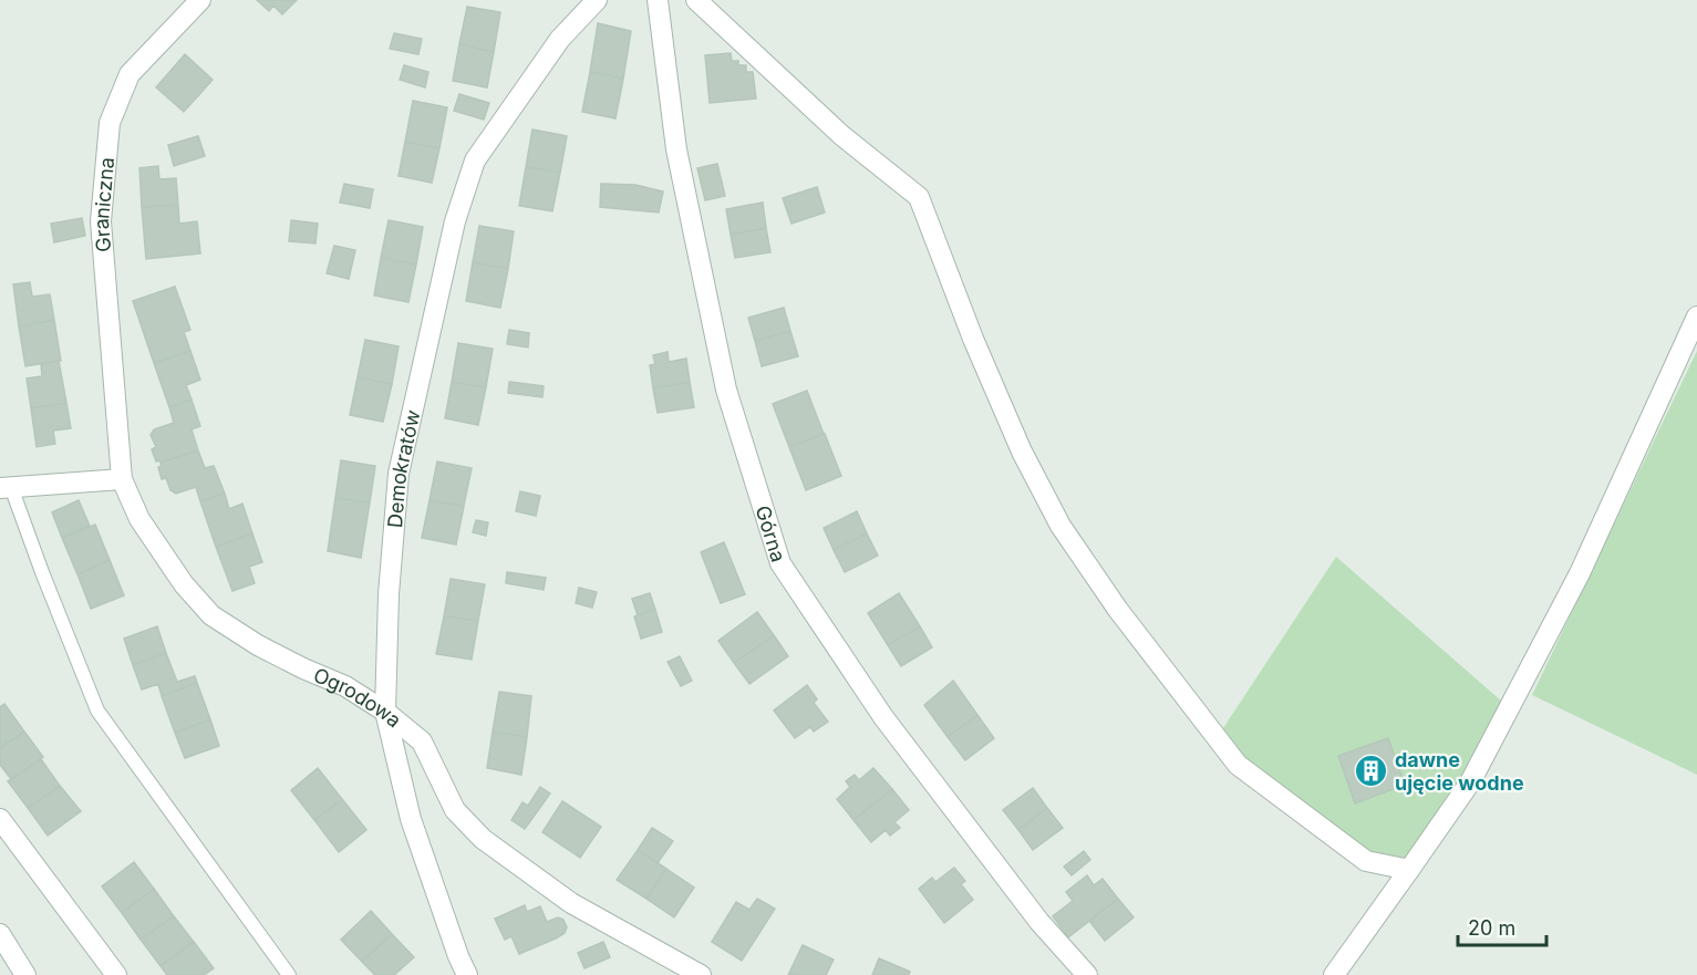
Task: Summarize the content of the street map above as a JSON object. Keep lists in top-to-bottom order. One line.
{"streets":{"street":["Graniczna","Demokratów","Górna","Ogrodowa"]},"crossings":[["Graniczna","Ogrodowa"],["Demokratów","Ogrodowa"]],"places":{"building":["dawne ujęcie wodne"]},"scale_bar":"20 m"}
